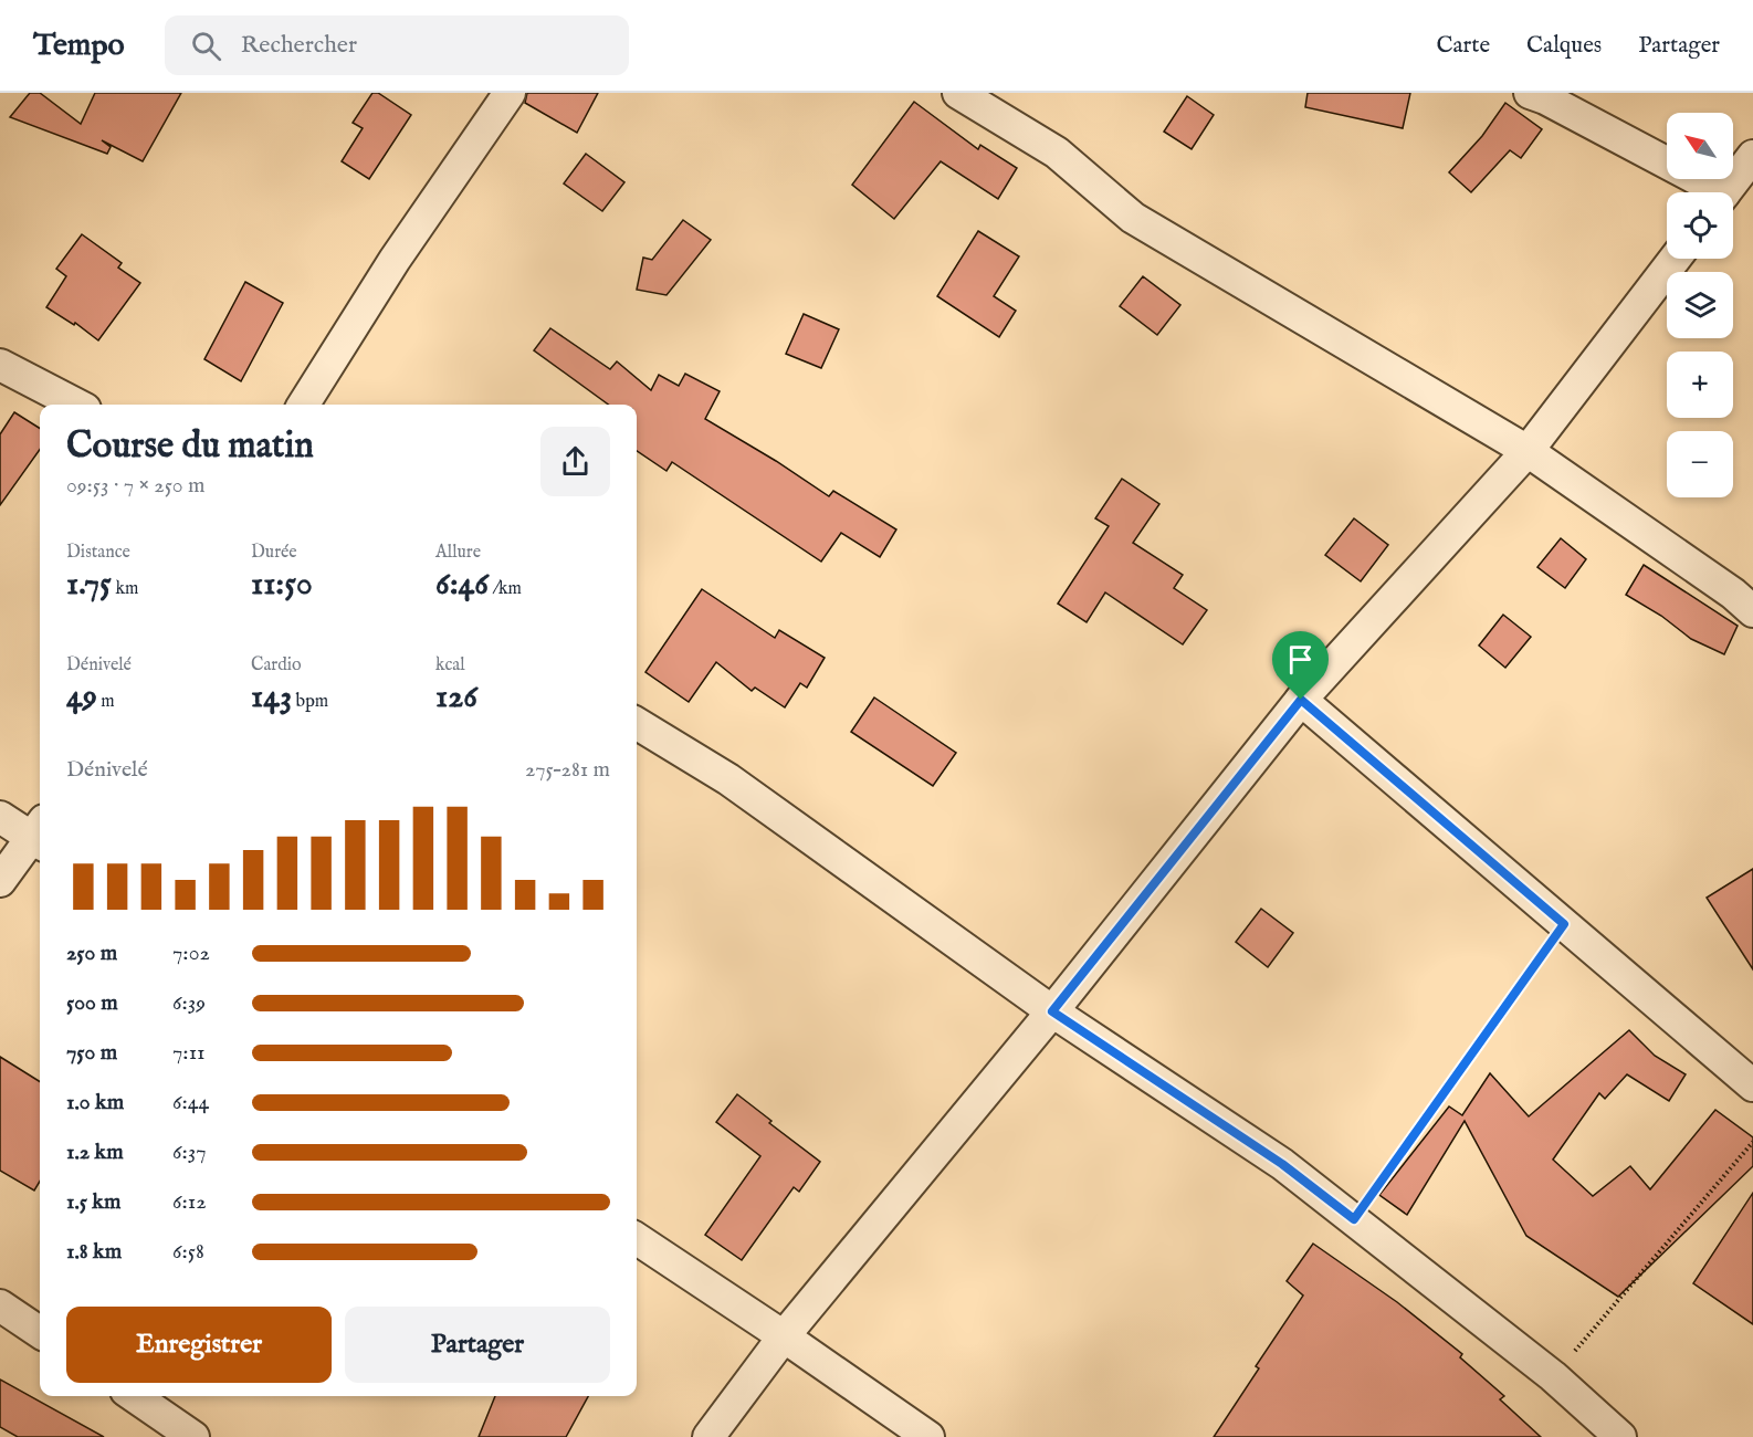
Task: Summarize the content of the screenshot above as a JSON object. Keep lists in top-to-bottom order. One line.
{"north":"top left","page":{"header":"Tempo","search":"Rechercher","nav":["Carte","Calques","Partager"],"map_buttons":["+","−"],"heading":["Course du matin","09:53 · 7 × 250 m"],"stats":[["Distance","1.75 km"],["Durée","11:50"],["Allure","6:46 /km"],["Dénivelé","49 m"],["Cardio","143 bpm"],["kcal","126"]],"chart":["Dénivelé","275–281 m"],"list":[{"name":"250 m","note":"7:02"},{"name":"500 m","note":"6:39"},{"name":"750 m","note":"7:11"},{"name":"1.0 km","note":"6:44"},{"name":"1.2 km","note":"6:37"},{"name":"1.5 km","note":"6:12"},{"name":"1.8 km","note":"6:58"}],"buttons":["Enregistrer","Partager"]}}
